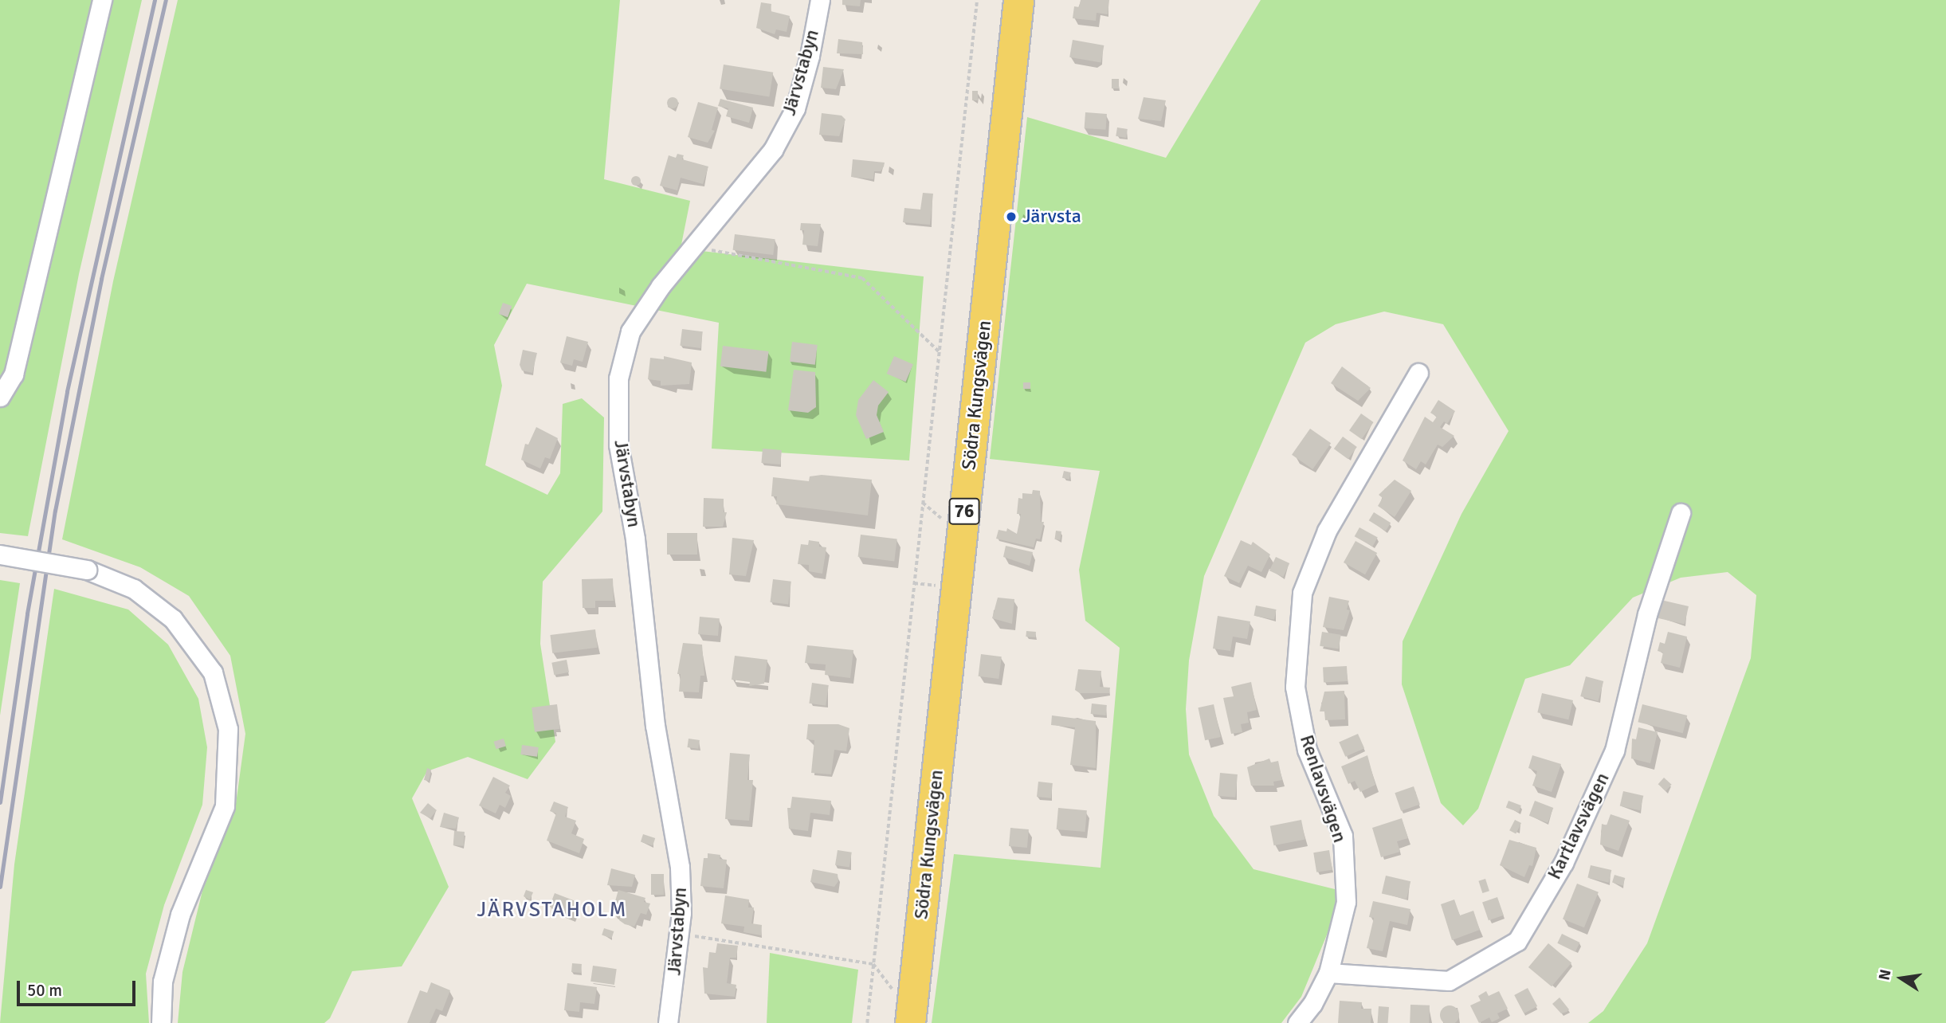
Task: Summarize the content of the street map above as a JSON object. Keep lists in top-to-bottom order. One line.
{"streets":{"main road":["Södra Kungsvägen","76"],"street":["Järvstabyn","Renlavsvägen","Kartlavsvägen"]},"crossings":[["Renlavsvägen","Kartlavsvägen"]],"districts":["JÄRVSTAHOLM"],"places":["Järvsta"],"scale_bar":"50 m","north":"left"}
